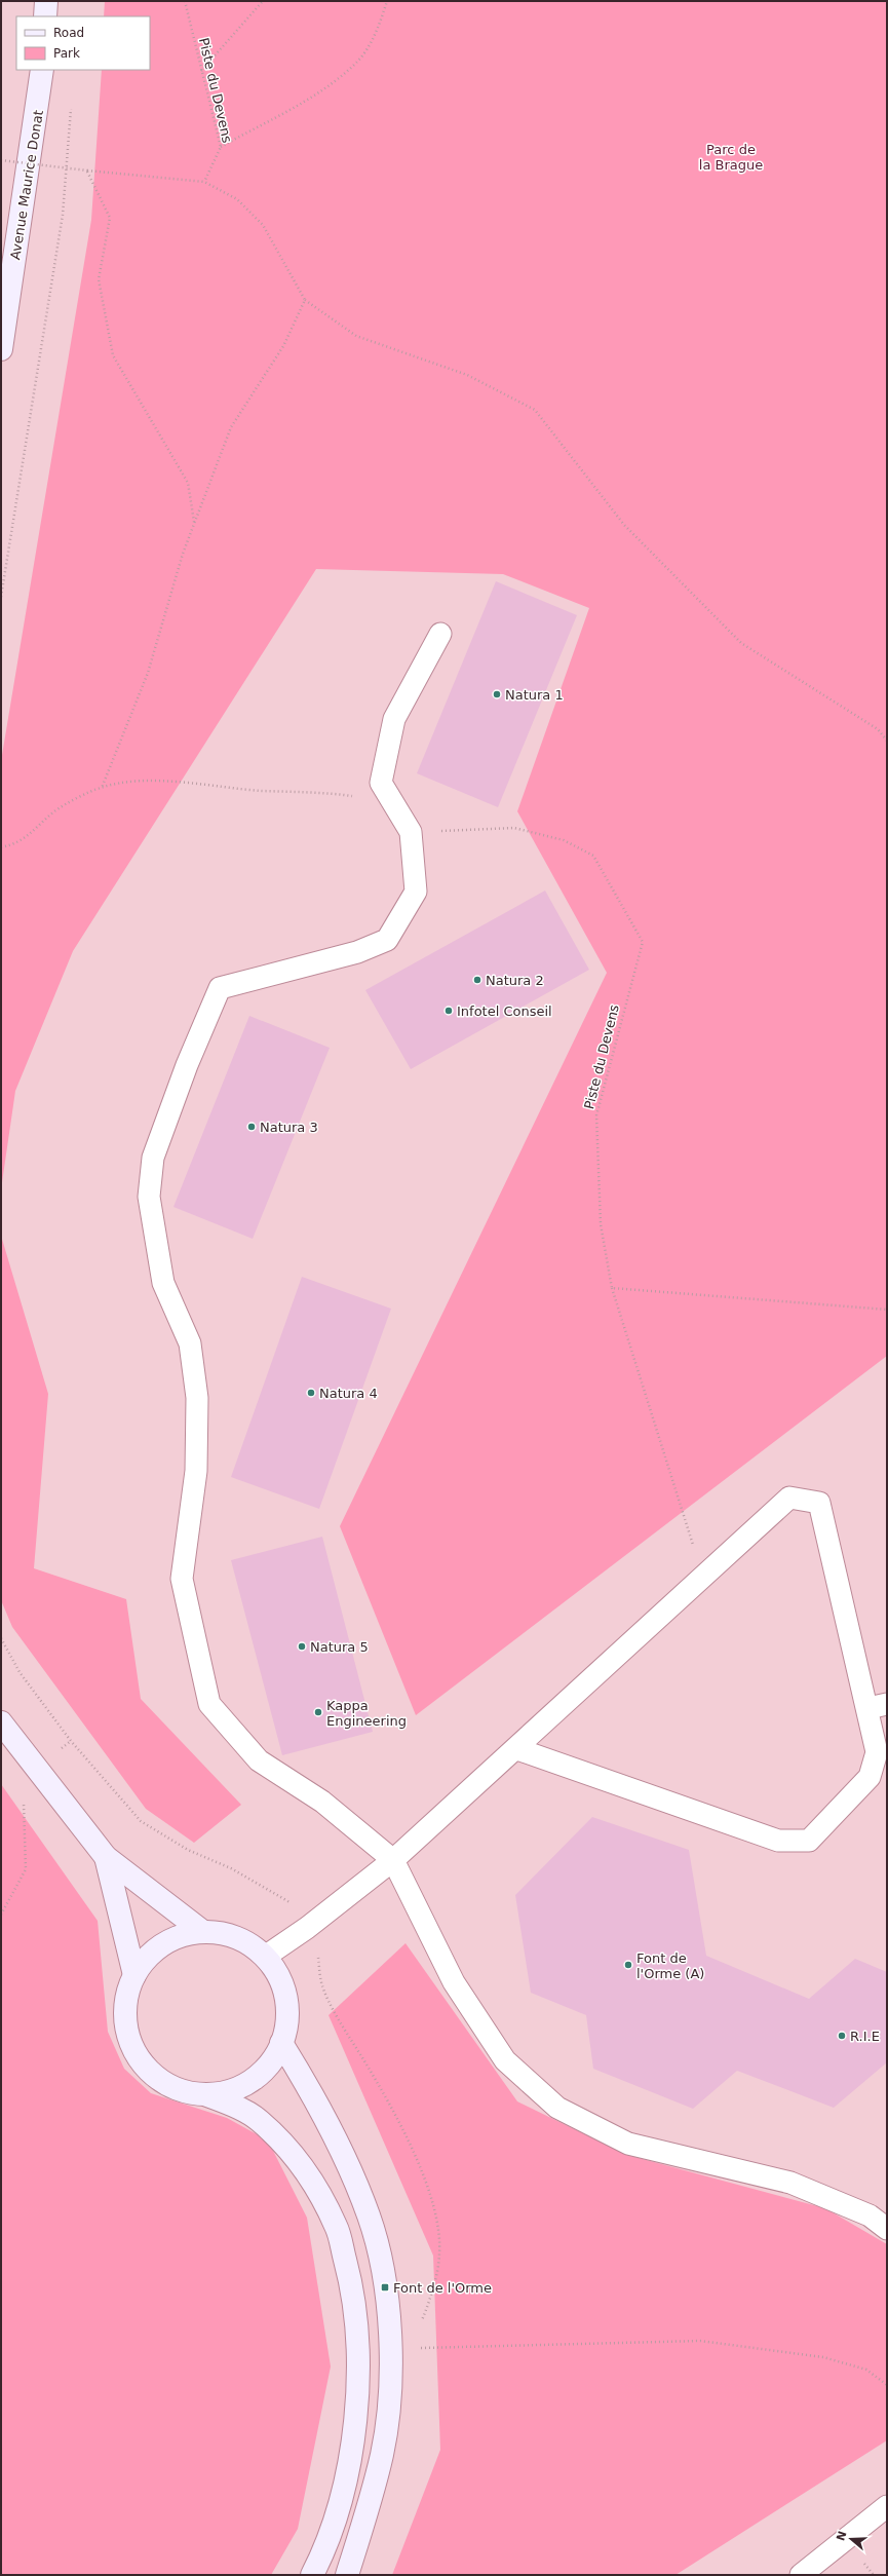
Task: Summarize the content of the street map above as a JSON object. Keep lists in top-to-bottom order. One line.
{"streets":{"main road":["Avenue Maurice Donat"],"path":["Piste du Devens"]},"parks":["Parc de la Brague"],"places":{"other":["Natura 1","Natura 2","Infotel Conseil","Natura 3","Natura 4","Natura 5","Kappa Engineering","Font de l'Orme (A)","R.I.E"],"transit":["Font de l'Orme"]},"legend":["Road","Park"],"north":"left"}
